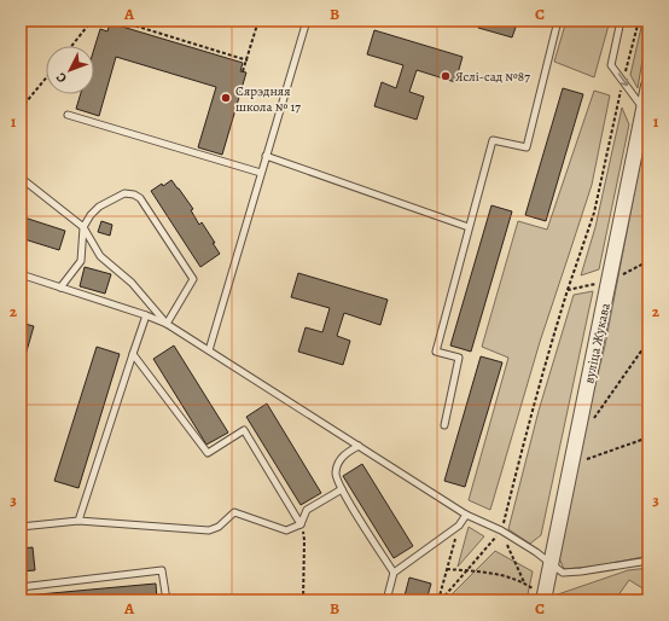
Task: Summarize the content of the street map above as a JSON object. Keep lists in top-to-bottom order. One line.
{"streets":{"street":["вуліца Жукава"]},"places":["Яслі-сад №87","Сярэдняя школа № 17"],"north":"bottom left","grid":{"columns":["A","B","C"],"rows":["1","2","3"]}}
